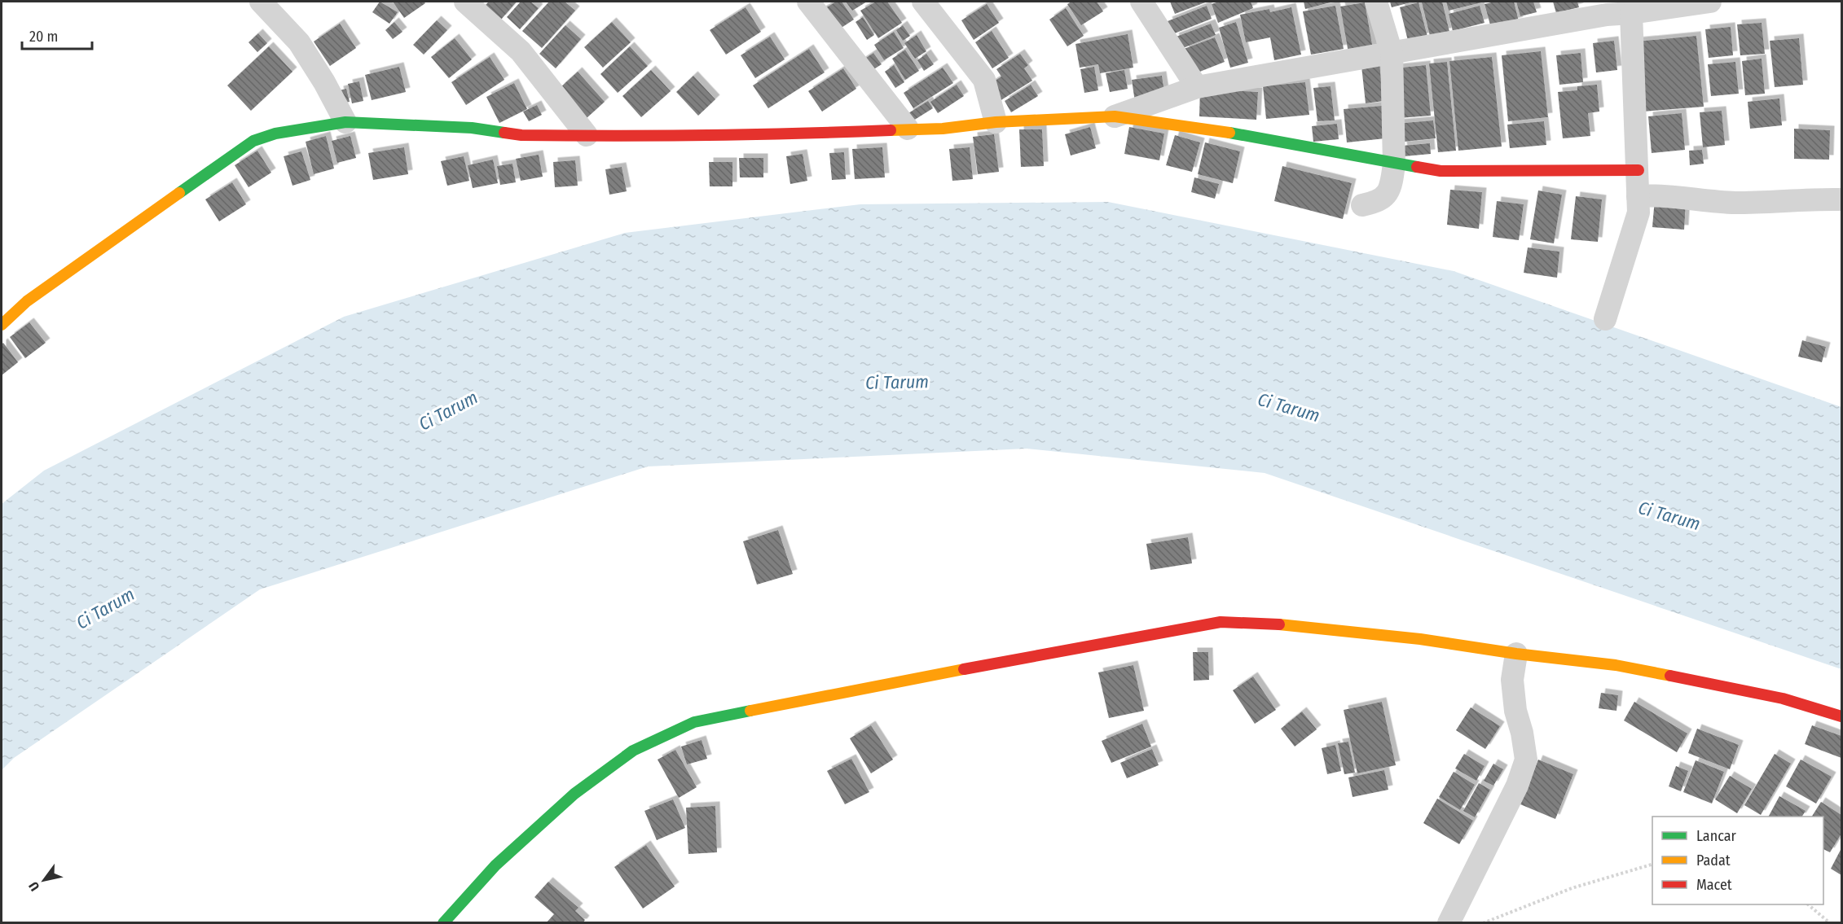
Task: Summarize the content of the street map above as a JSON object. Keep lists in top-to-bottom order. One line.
{"water":["Ci Tarum"],"legend":["Lancar","Padat","Macet"],"scale_bar":"20 m","north":"bottom left"}
